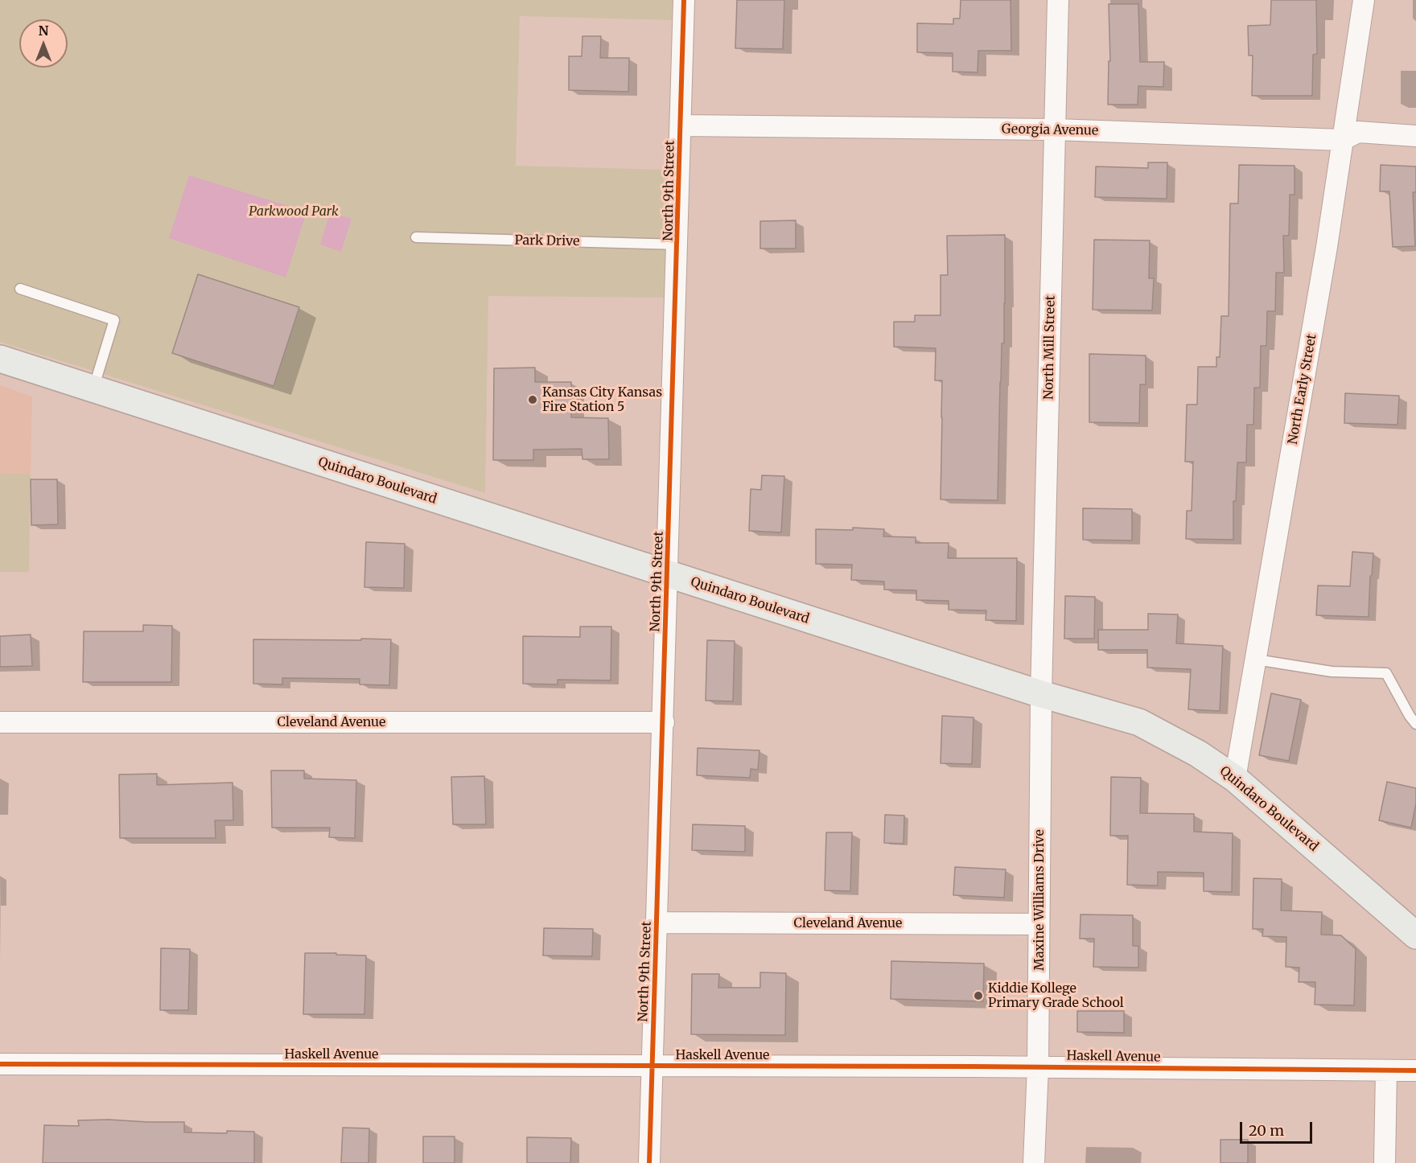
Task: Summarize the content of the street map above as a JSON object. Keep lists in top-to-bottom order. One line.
{"streets":{"main road":["Quindaro Boulevard"],"street":["Georgia Avenue","North 9th Street","North Mill Street","North Early Street","Cleveland Avenue","Maxine Williams Drive","Haskell Avenue"],"lane":["Park Drive"]},"crossings":[["Georgia Avenue","North 9th Street"],["Georgia Avenue","North Mill Street"],["Georgia Avenue","North Early Street"],["North 9th Street","Park Drive"],["North 9th Street","Quindaro Boulevard"],["North 9th Street","Cleveland Avenue"],["North 9th Street","Haskell Avenue"],["North Mill Street","Quindaro Boulevard"],["North Mill Street","Maxine Williams Drive"],["North Early Street","Quindaro Boulevard"],["Quindaro Boulevard","Maxine Williams Drive"],["Cleveland Avenue","Maxine Williams Drive"],["Maxine Williams Drive","Haskell Avenue"]],"parks":["Parkwood Park"],"places":["Kansas City Kansas Fire Station 5","Kiddie Kollege Primary Grade School"],"scale_bar":"20 m","north":"top"}
